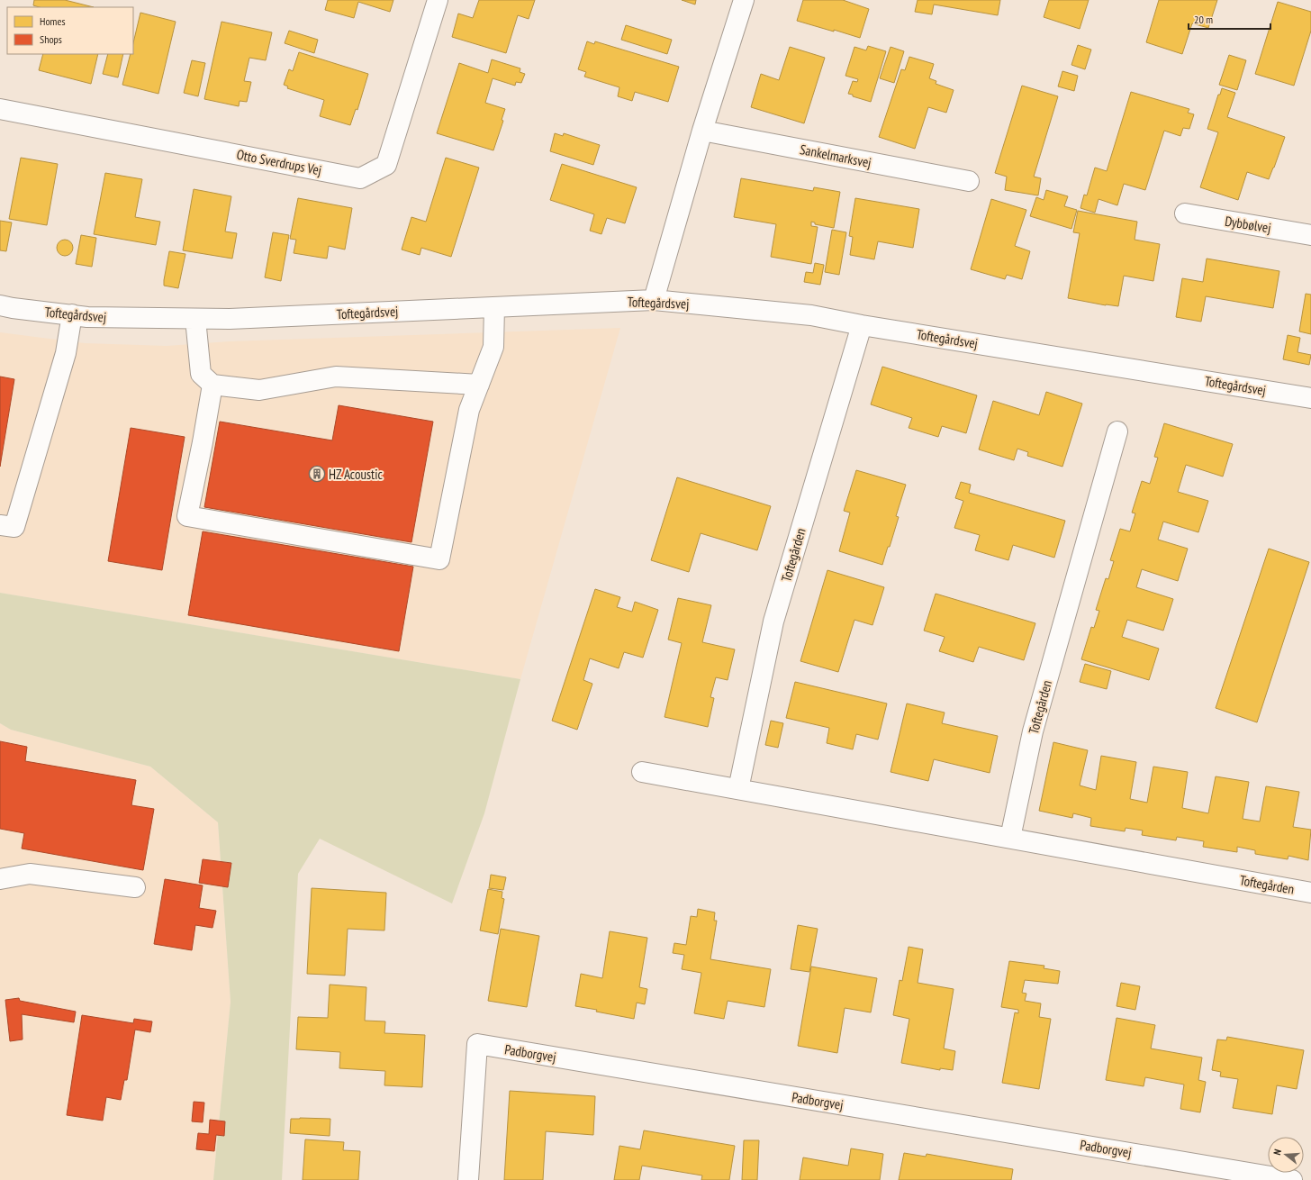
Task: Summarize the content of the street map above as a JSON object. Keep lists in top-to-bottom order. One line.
{"streets":{"street":["Sankelmarksvej","Otto Sverdrups Vej","Dybbølvej","Toftegårdsvej","Toftegården","Padborgvej"]},"crossings":[["Toftegårdsvej","Toftegården"]],"places":{"building":["HZ Acoustic"]},"legend":["Homes","Shops"],"scale_bar":"20 m","north":"left"}
